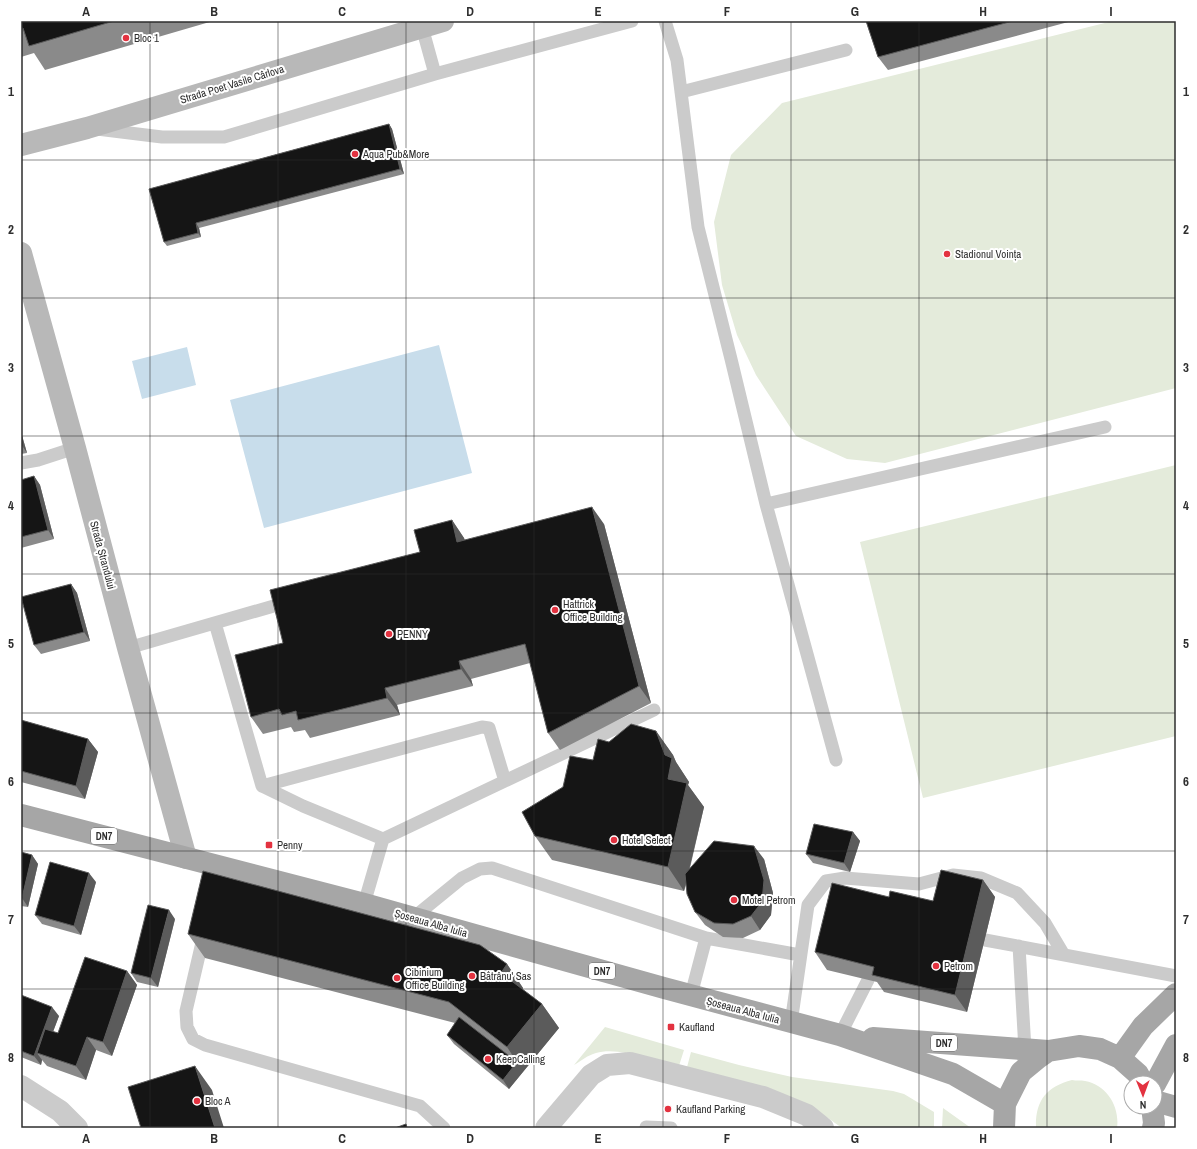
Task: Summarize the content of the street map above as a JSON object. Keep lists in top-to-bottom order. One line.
{"streets":{"main road":["DN7","Șoseaua Alba Iulia"],"street":["Strada Poet Vasile Cârlova","Strada Ștrandului"]},"crossings":[["Strada Ștrandului","Șoseaua Alba Iulia"],["DN7","Șoseaua Alba Iulia"]],"places":{"other":["Bloc 1","Aqua Pub&More","Stadionul Voința","Hattrick Office Building","PENNY","Hotel Select","Motel Petrom","Petrom","Bătrânu' Sas","Cibinium Office Building","KeepCalling","Bloc A","Kaufland Parking"],"transit":["Penny","Kaufland"]},"north":"bottom","grid":{"columns":["A","B","C","D","E","F","G","H","I"],"rows":["1","2","3","4","5","6","7","8"]}}
